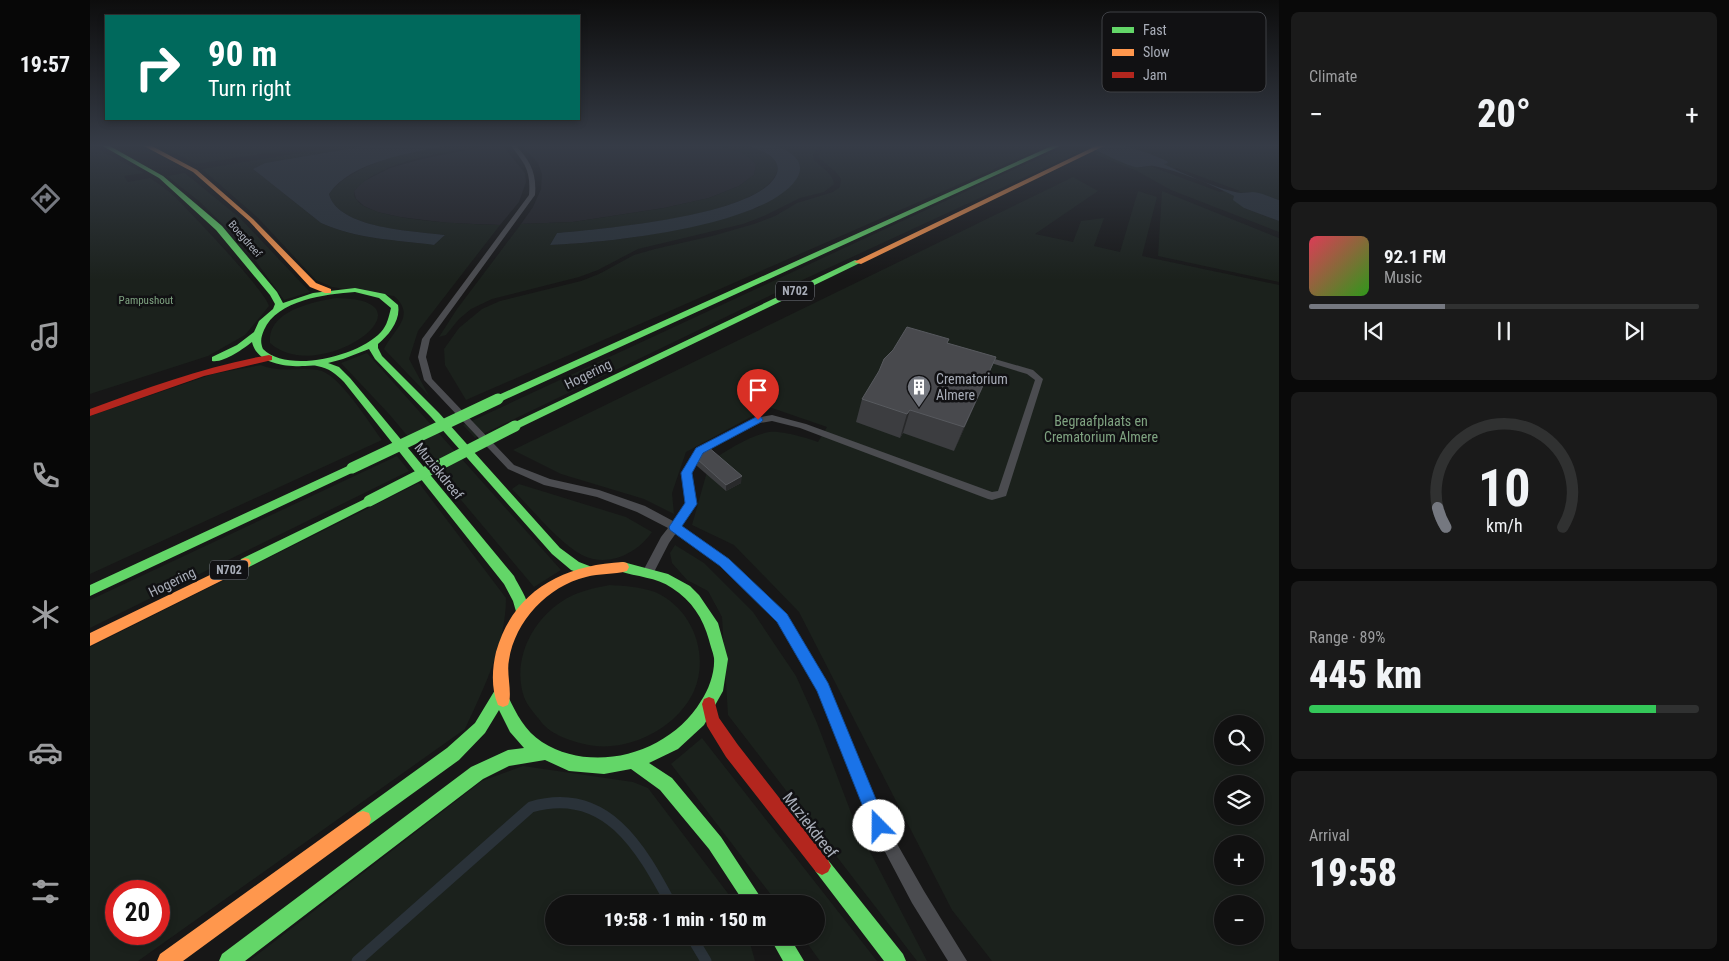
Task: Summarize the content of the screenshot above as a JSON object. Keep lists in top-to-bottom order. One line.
{"streets":{"main road":["Boegdreef","N702","Hogering","Muziekdreef"]},"parks":["Pampushout","Begraafplaats en Crematorium Almere"],"places":{"building":["Crematorium Almere"]},"legend":["Fast","Slow","Jam"],"page":{"tabs":"19:57","tile":["Climate",["Range · 89%","445 km"],["Arrival","19:58"]],"turn":["90 m","Turn right"],"heat":["−","20°","+"],"song":["92.1 FM","Music"],"map_buttons":["+","−"],"limit":"20","trip":"19:58 · 1 min · 150 m","gauge":["10","km/h"]}}
